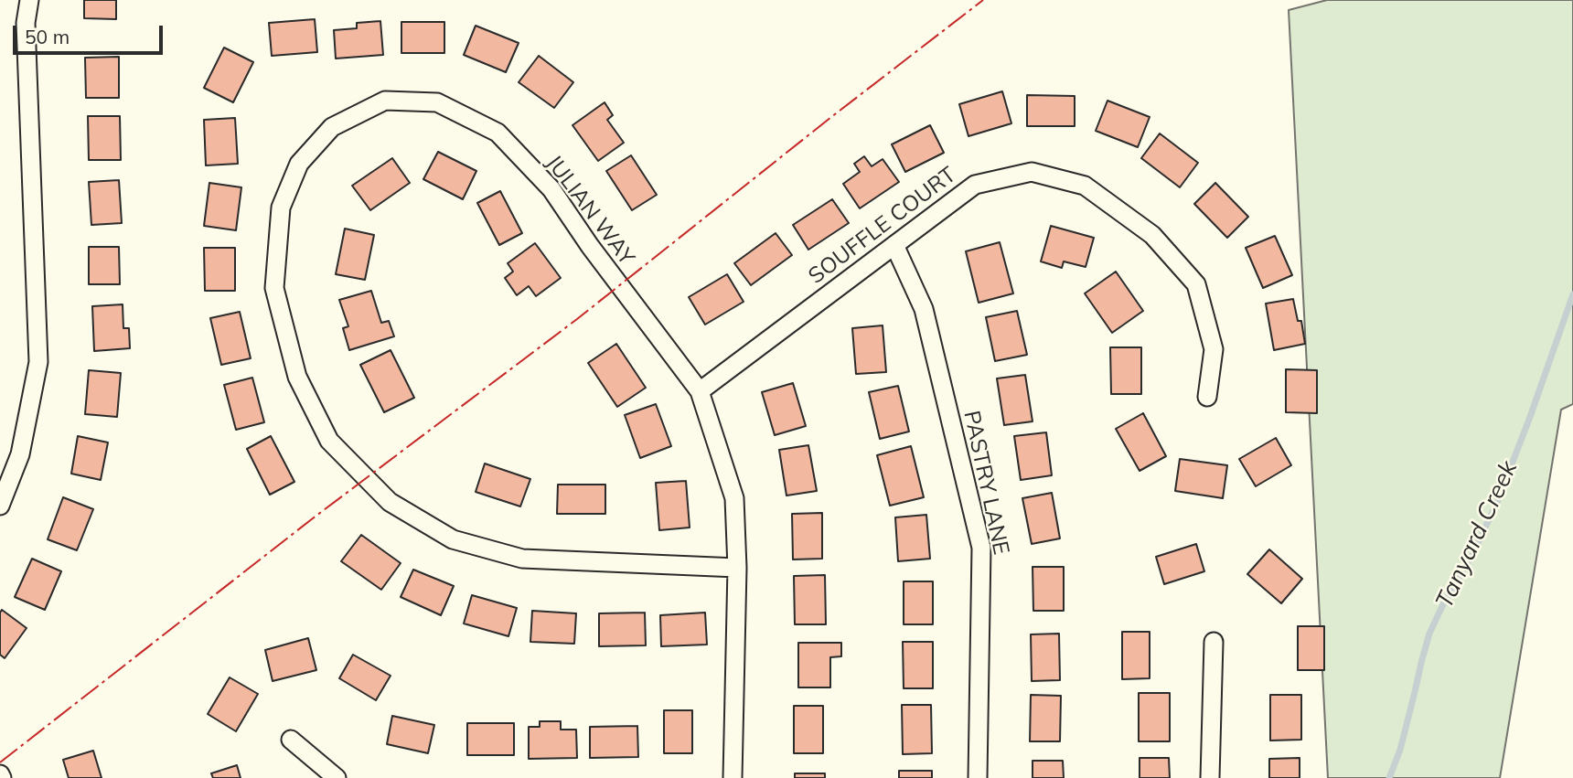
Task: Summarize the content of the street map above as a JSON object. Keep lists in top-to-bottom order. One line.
{"streets":{"street":["JULIAN WAY","SOUFFLE COURT","PASTRY LANE"]},"crossings":[["JULIAN WAY","SOUFFLE COURT"],["SOUFFLE COURT","PASTRY LANE"]],"water":["Tanyard Creek"],"scale_bar":"50 m"}
